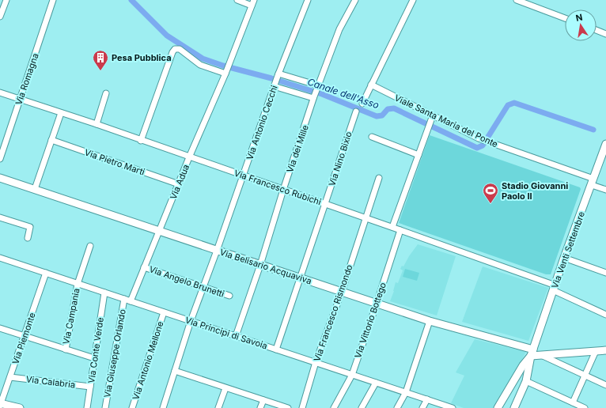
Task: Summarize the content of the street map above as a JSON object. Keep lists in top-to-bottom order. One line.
{"streets":{"street":["Via Romagna","Viale Santa Maria del Ponte","Via Antonio Cecchi","Via dei Mille","Via Nino Bixio","Via Pietro Marti","Via Adua","Via Francesco Rubichi","Via Venti Settembre","Via Belisario Acquaviva","Via Angelo Brunetti","Via Francesco Rismondo","Via Campania","Via Vittorio Bottego","Via Principi di Savoia","Via Piemonte","Via Conte Verde","Via Giuseppe Orlando","Via Antonio Mellone","Via Calabria"]},"crossings":[["Via Romagna","Via Francesco Rubichi"],["Viale Santa Maria del Ponte","Via Venti Settembre"],["Via Antonio Cecchi","Via Francesco Rubichi"],["Via Antonio Cecchi","Via Belisario Acquaviva"],["Via Antonio Cecchi","Via Angelo Brunetti"],["Via Antonio Cecchi","Via Principi di Savoia"],["Via dei Mille","Via Francesco Rubichi"],["Via dei Mille","Via Belisario Acquaviva"],["Via dei Mille","Via Principi di Savoia"],["Via Nino Bixio","Via Francesco Rubichi"],["Via Nino Bixio","Via Belisario Acquaviva"],["Via Nino Bixio","Via Principi di Savoia"],["Via Pietro Marti","Via Adua"],["Via Adua","Via Francesco Rubichi"],["Via Adua","Via Belisario Acquaviva"],["Via Adua","Via Angelo Brunetti"],["Via Adua","Via Principi di Savoia"],["Via Francesco Rubichi","Via Venti Settembre"],["Via Francesco Rubichi","Via Francesco Rismondo"],["Via Francesco Rubichi","Via Vittorio Bottego"],["Via Venti Settembre","Via Belisario Acquaviva"],["Via Belisario Acquaviva","Via Francesco Rismondo"],["Via Belisario Acquaviva","Via Vittorio Bottego"],["Via Francesco Rismondo","Via Principi di Savoia"],["Via Campania","Via Principi di Savoia"],["Via Vittorio Bottego","Via Principi di Savoia"],["Via Principi di Savoia","Via Piemonte"],["Via Principi di Savoia","Via Conte Verde"],["Via Principi di Savoia","Via Giuseppe Orlando"],["Via Principi di Savoia","Via Antonio Mellone"],["Via Piemonte","Via Calabria"],["Via Conte Verde","Via Calabria"]],"water":["Canale dell'Asso"],"places":{"building":["Pesa Pubblica"],"sports":["Stadio Giovanni Paolo II"]},"north":"top"}
